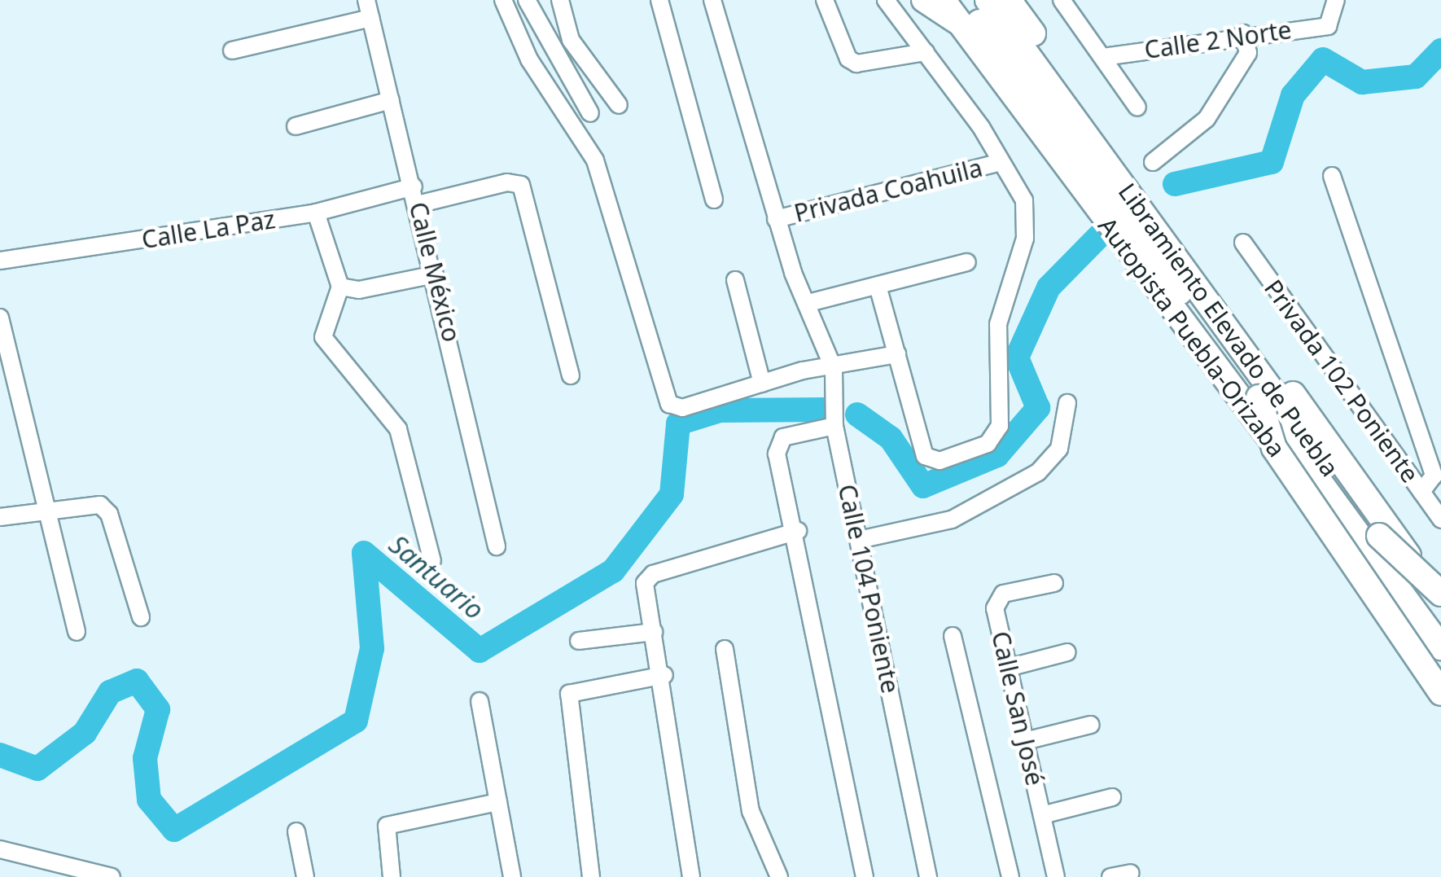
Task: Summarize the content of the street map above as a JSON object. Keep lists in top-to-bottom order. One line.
{"streets":{"highway":["Libramiento Elevado de Puebla","Autopista Puebla-Orizaba"],"street":["Calle 2 Norte","Privada Coahuila","Calle La Paz","Calle México","Privada 102 Poniente","Calle 104 Poniente","Calle San José"]},"crossings":[["Privada Coahuila","Calle 104 Poniente"],["Calle La Paz","Calle México"],["Libramiento Elevado de Puebla","Autopista Puebla-Orizaba"]],"water":["Santuario"]}
